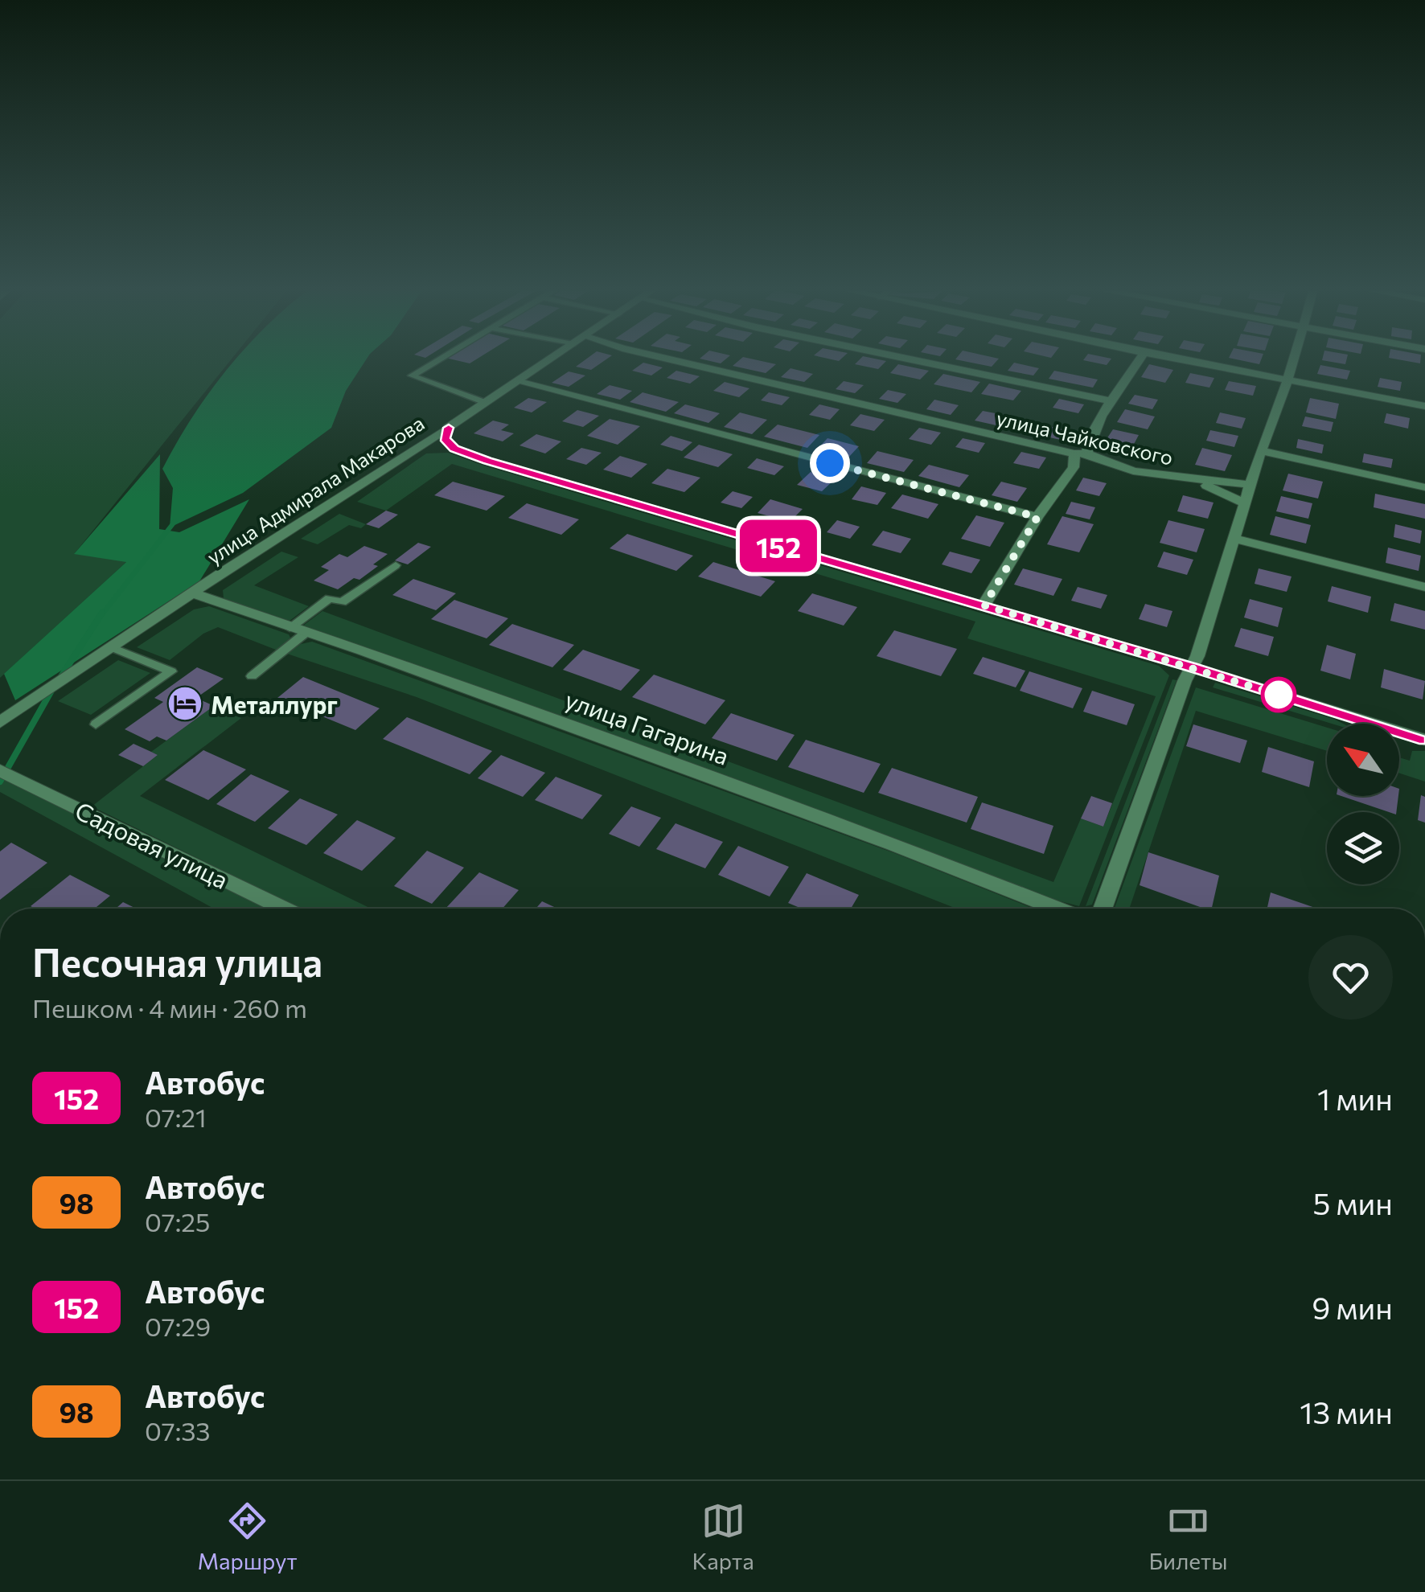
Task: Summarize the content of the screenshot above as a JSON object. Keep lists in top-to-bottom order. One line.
{"streets":{"street":["улица Чайковского","улица Адмирала Макарова","улица Гагарина","Садовая улица"]},"crossings":[["улица Адмирала Макарова","улица Гагарина"]],"places":{"hotel":["Металлург"]},"lines":["bus line 152"],"north":"top left","page":{"on_map":"152","heading":["Песочная улица","Пешком · 4 мин · 260 m"],"list":[{"mark":"152","name":"Автобус","note":"07:21","value":"1 мин"},{"mark":"98","name":"Автобус","note":"07:25","value":"5 мин"},{"mark":"152","name":"Автобус","note":"07:29","value":"9 мин"},{"mark":"98","name":"Автобус","note":"07:33","value":"13 мин"}],"tabs":["Маршрут","Карта","Билеты"]}}
